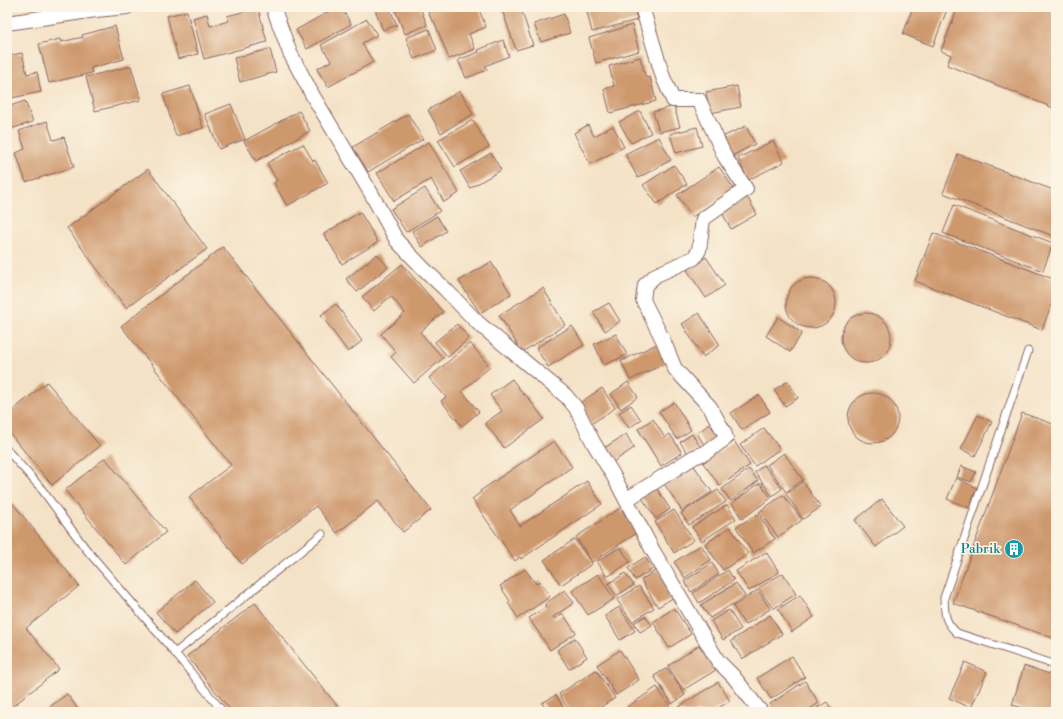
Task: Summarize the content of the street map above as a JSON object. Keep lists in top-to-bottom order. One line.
{"places":{"building":["Pabrik"]}}
